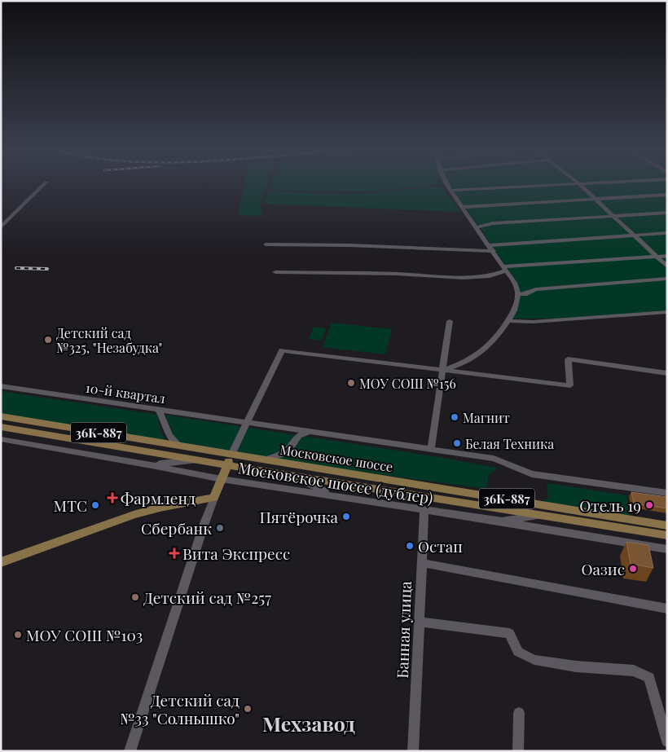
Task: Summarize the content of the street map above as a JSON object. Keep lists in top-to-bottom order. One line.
{"streets":{"main road":["36К-887","Московское шоссе"],"street":["10-й квартал","Московское шоссе (дублер)","Банная улица"]},"crossings":[["Московское шоссе (дублер)","Банная улица"]],"districts":["Мехзавод"],"places":{"other":["Детский сад №325, \"Незабудка\"","МОУ СОШ №156","Магнит","Белая Техника","МТС","Отель 19","Пятёрочка","Сбербанк","Остап","Оазис","Детский сад №257","МОУ СОШ №103","Детский сад №33 \"Солнышко\""],"health":["Фармленд","Вита Экспресс"]}}
